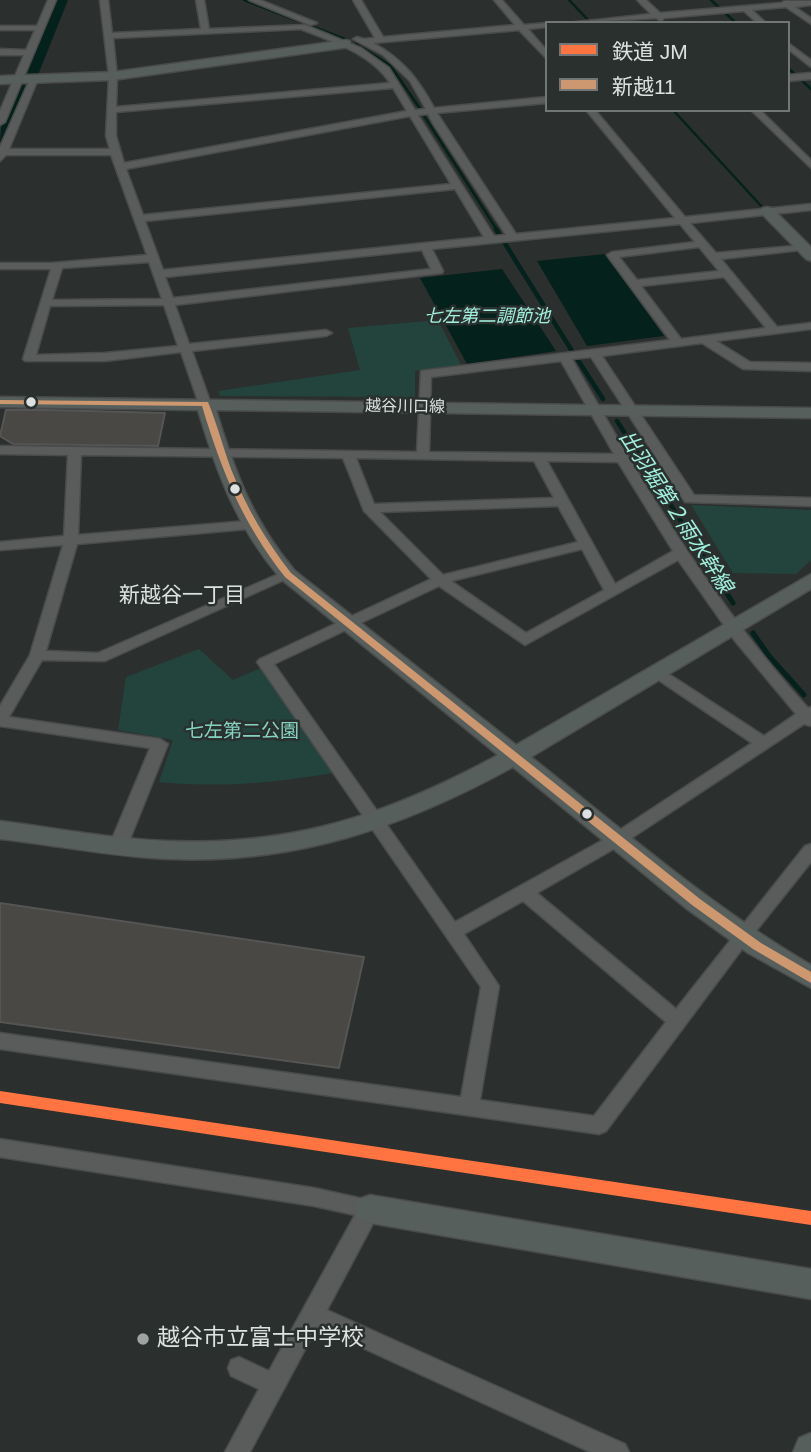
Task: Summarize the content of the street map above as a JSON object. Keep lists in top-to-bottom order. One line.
{"streets":{"street":["越谷川口線"]},"districts":["新越谷一丁目"],"water":["七左第二調節池","出羽堀第２雨水幹線"],"parks":["七左第二公園"],"places":["越谷市立富士中学校"],"lines":["transit line 新越11","rail line JM"],"legend":["鉄道 JM","新越11"]}
